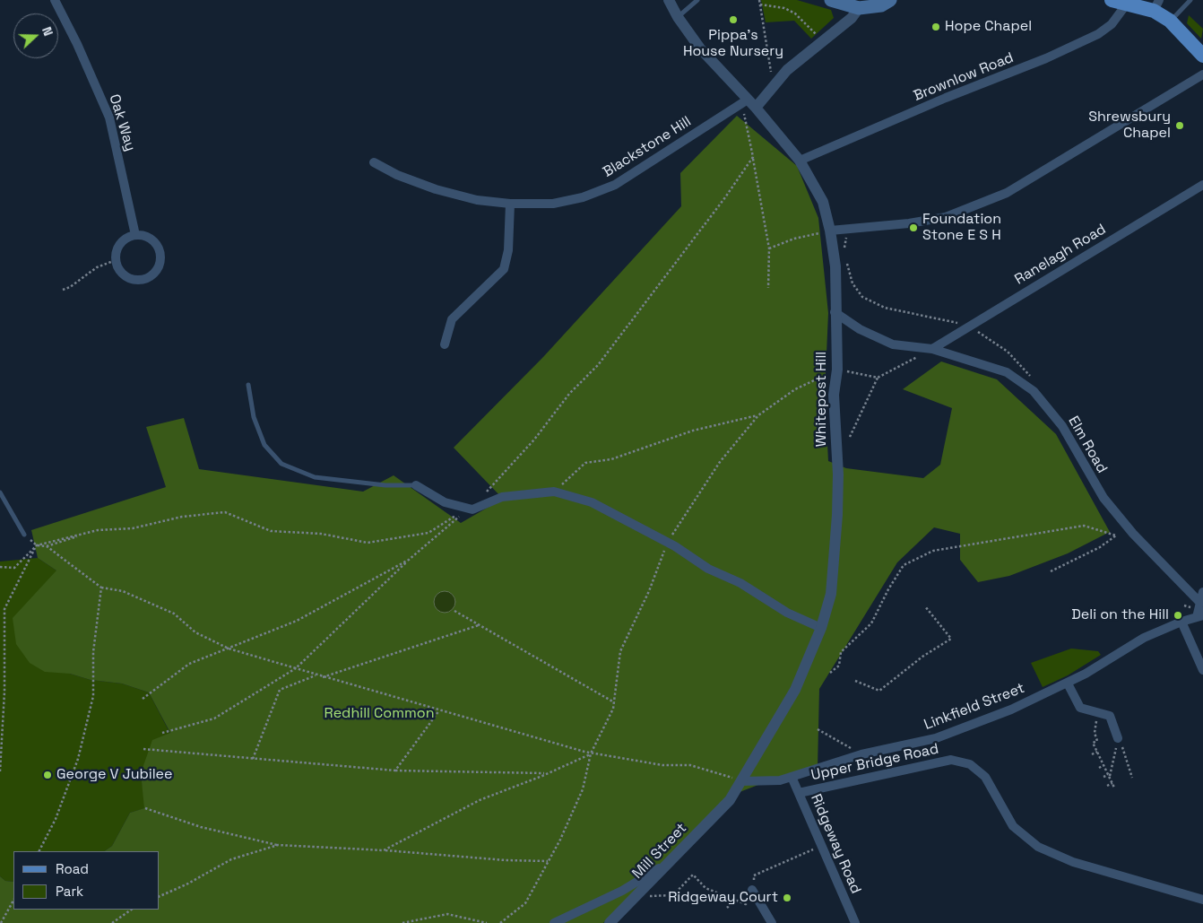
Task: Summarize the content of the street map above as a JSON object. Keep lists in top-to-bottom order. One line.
{"streets":{"street":["Brownlow Road","Oak Way","Blackstone Hill","Ranelagh Road","Whitepost Hill","Elm Road","Linkfield Street","Upper Bridge Road","Ridgeway Road","Mill Street"]},"crossings":[["Brownlow Road","Whitepost Hill"],["Blackstone Hill","Whitepost Hill"],["Ranelagh Road","Elm Road"],["Whitepost Hill","Elm Road"],["Whitepost Hill","Linkfield Street"],["Whitepost Hill","Mill Street"],["Linkfield Street","Ridgeway Road"],["Upper Bridge Road","Ridgeway Road"]],"parks":["Redhill Common"],"places":["Pippa's House Nursery","Hope Chapel","Shrewsbury Chapel","Foundation Stone E S H","Deli on the Hill","George V Jubilee","Ridgeway Court"],"legend":["Road","Park"],"north":"right"}
